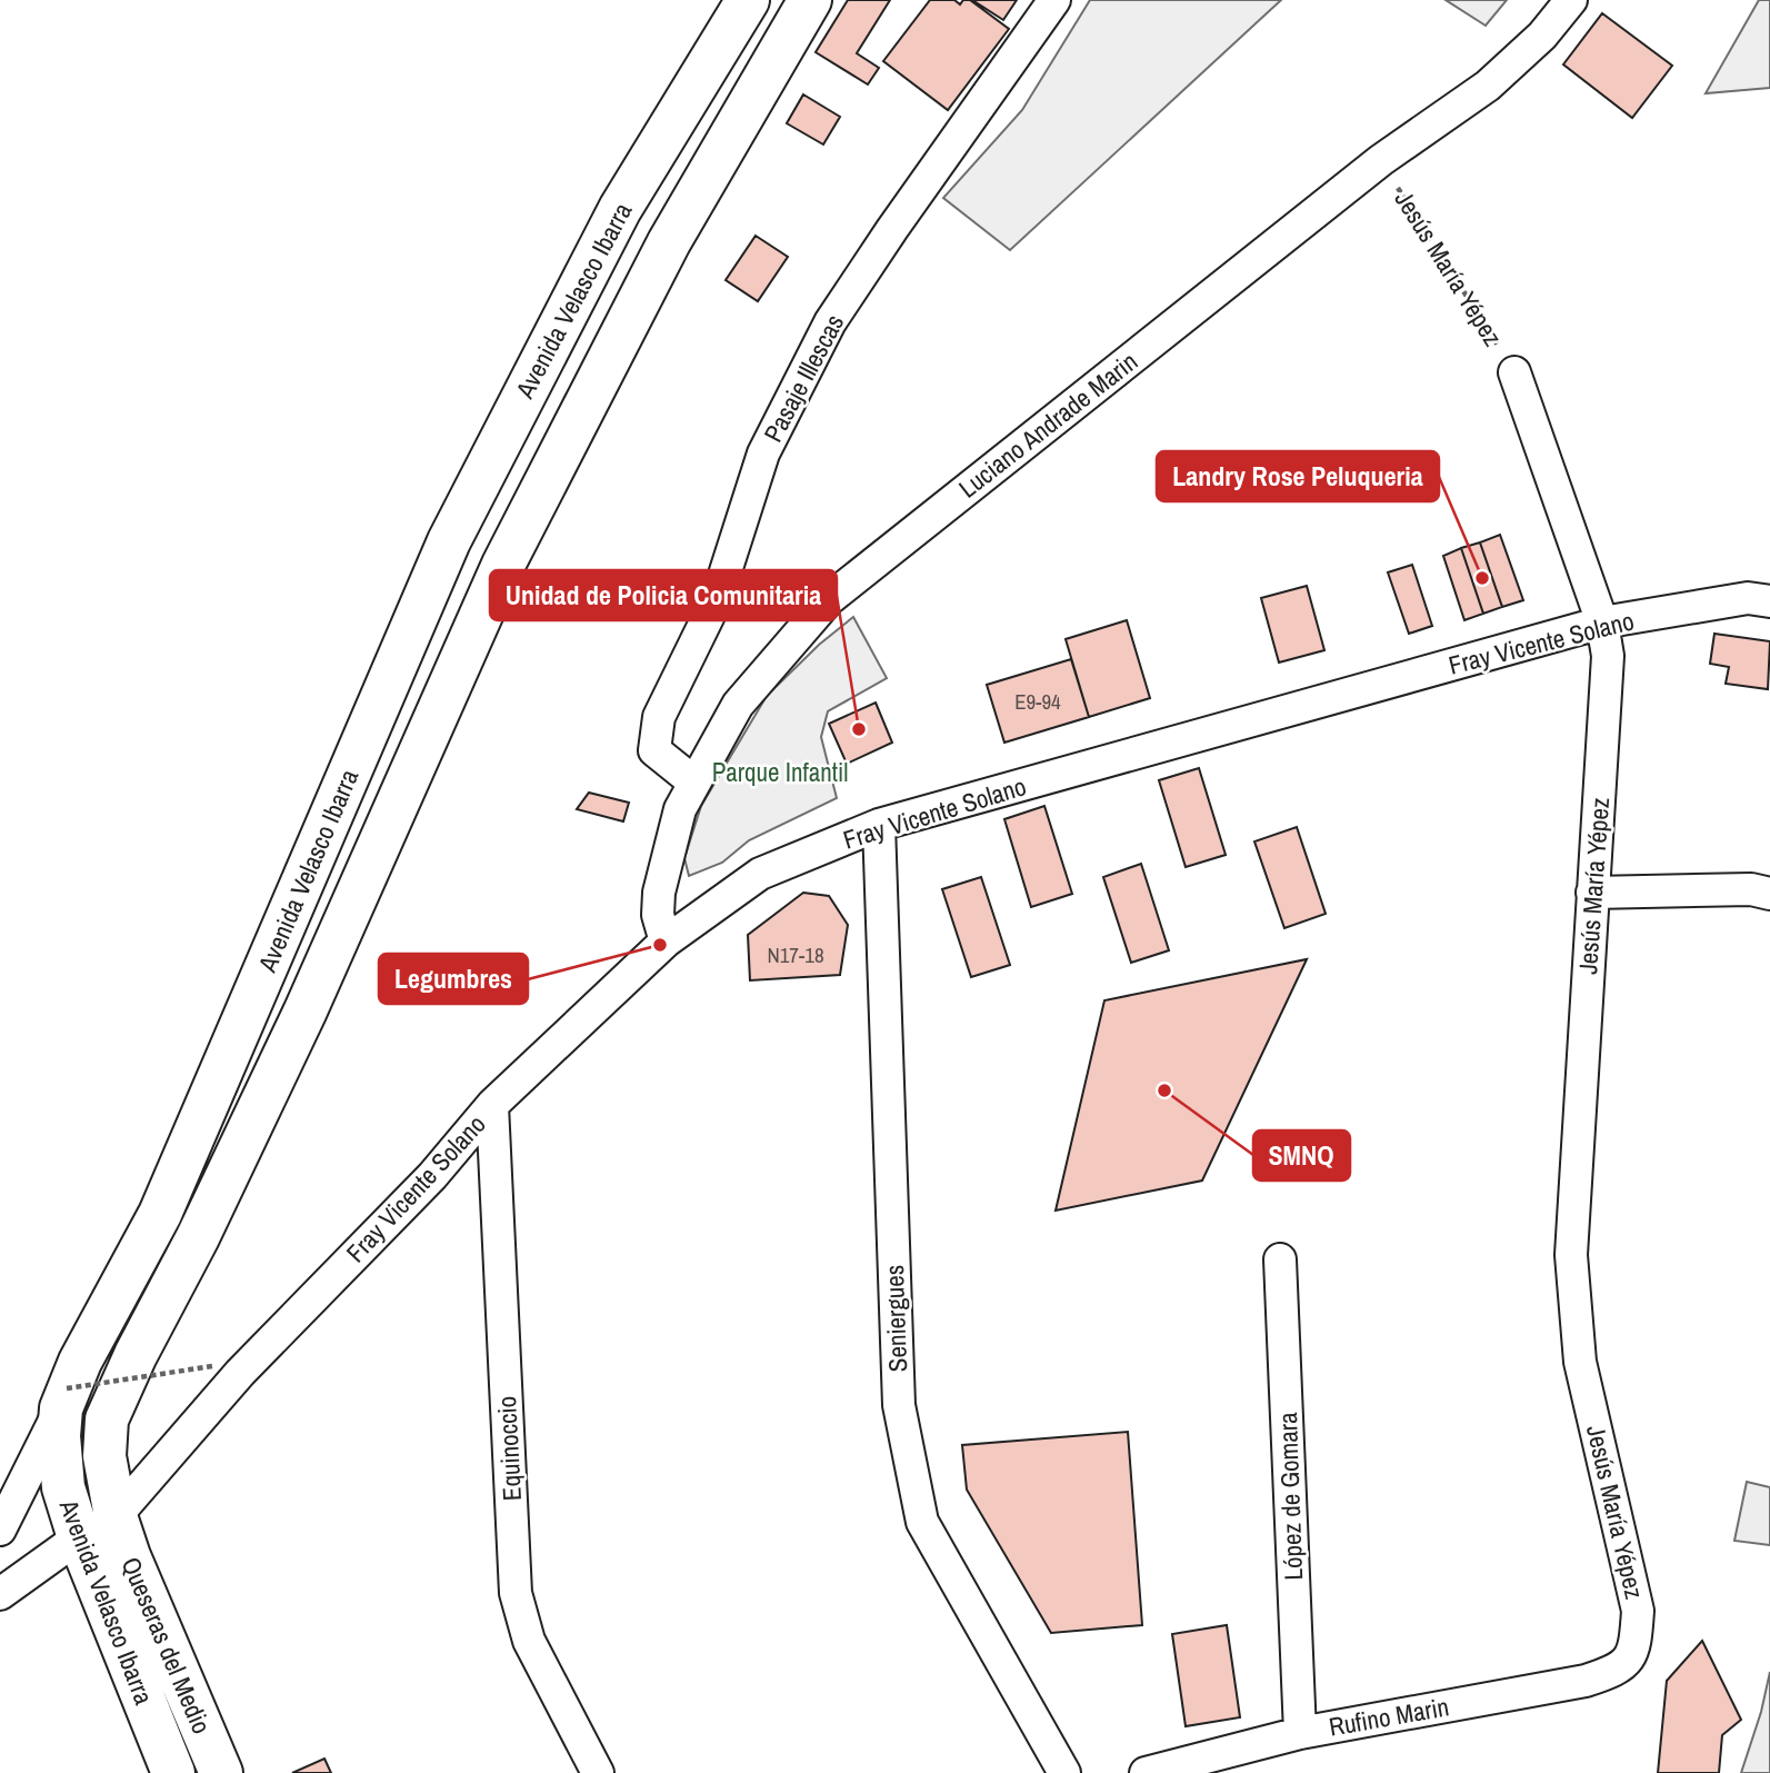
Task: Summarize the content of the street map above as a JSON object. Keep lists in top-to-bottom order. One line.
{"streets":{"main road":["Avenida Velasco Ibarra","Queseras del Medio"],"street":["Jesús María Yépez","Pasaje Illescas","Luciano Andrade Marin","Fray Vicente Solano","Seniergues","Equinoccio","López de Gomara","Rufino Marin"]},"crossings":[["Jesús María Yépez","Luciano Andrade Marin"],["Jesús María Yépez","Fray Vicente Solano"],["Jesús María Yépez","Rufino Marin"],["Avenida Velasco Ibarra","Fray Vicente Solano"],["Avenida Velasco Ibarra","Queseras del Medio"],["Pasaje Illescas","Luciano Andrade Marin"],["Luciano Andrade Marin","Fray Vicente Solano"],["Fray Vicente Solano","Seniergues"],["Fray Vicente Solano","Equinoccio"],["Fray Vicente Solano","Queseras del Medio"],["López de Gomara","Rufino Marin"]],"parks":["Parque Infantil"],"places":["Landry Rose Peluqueria","Unidad de Policia Comunitaria","Legumbres","SMNQ"],"house_numbers":["E9-94","N17-18"]}
